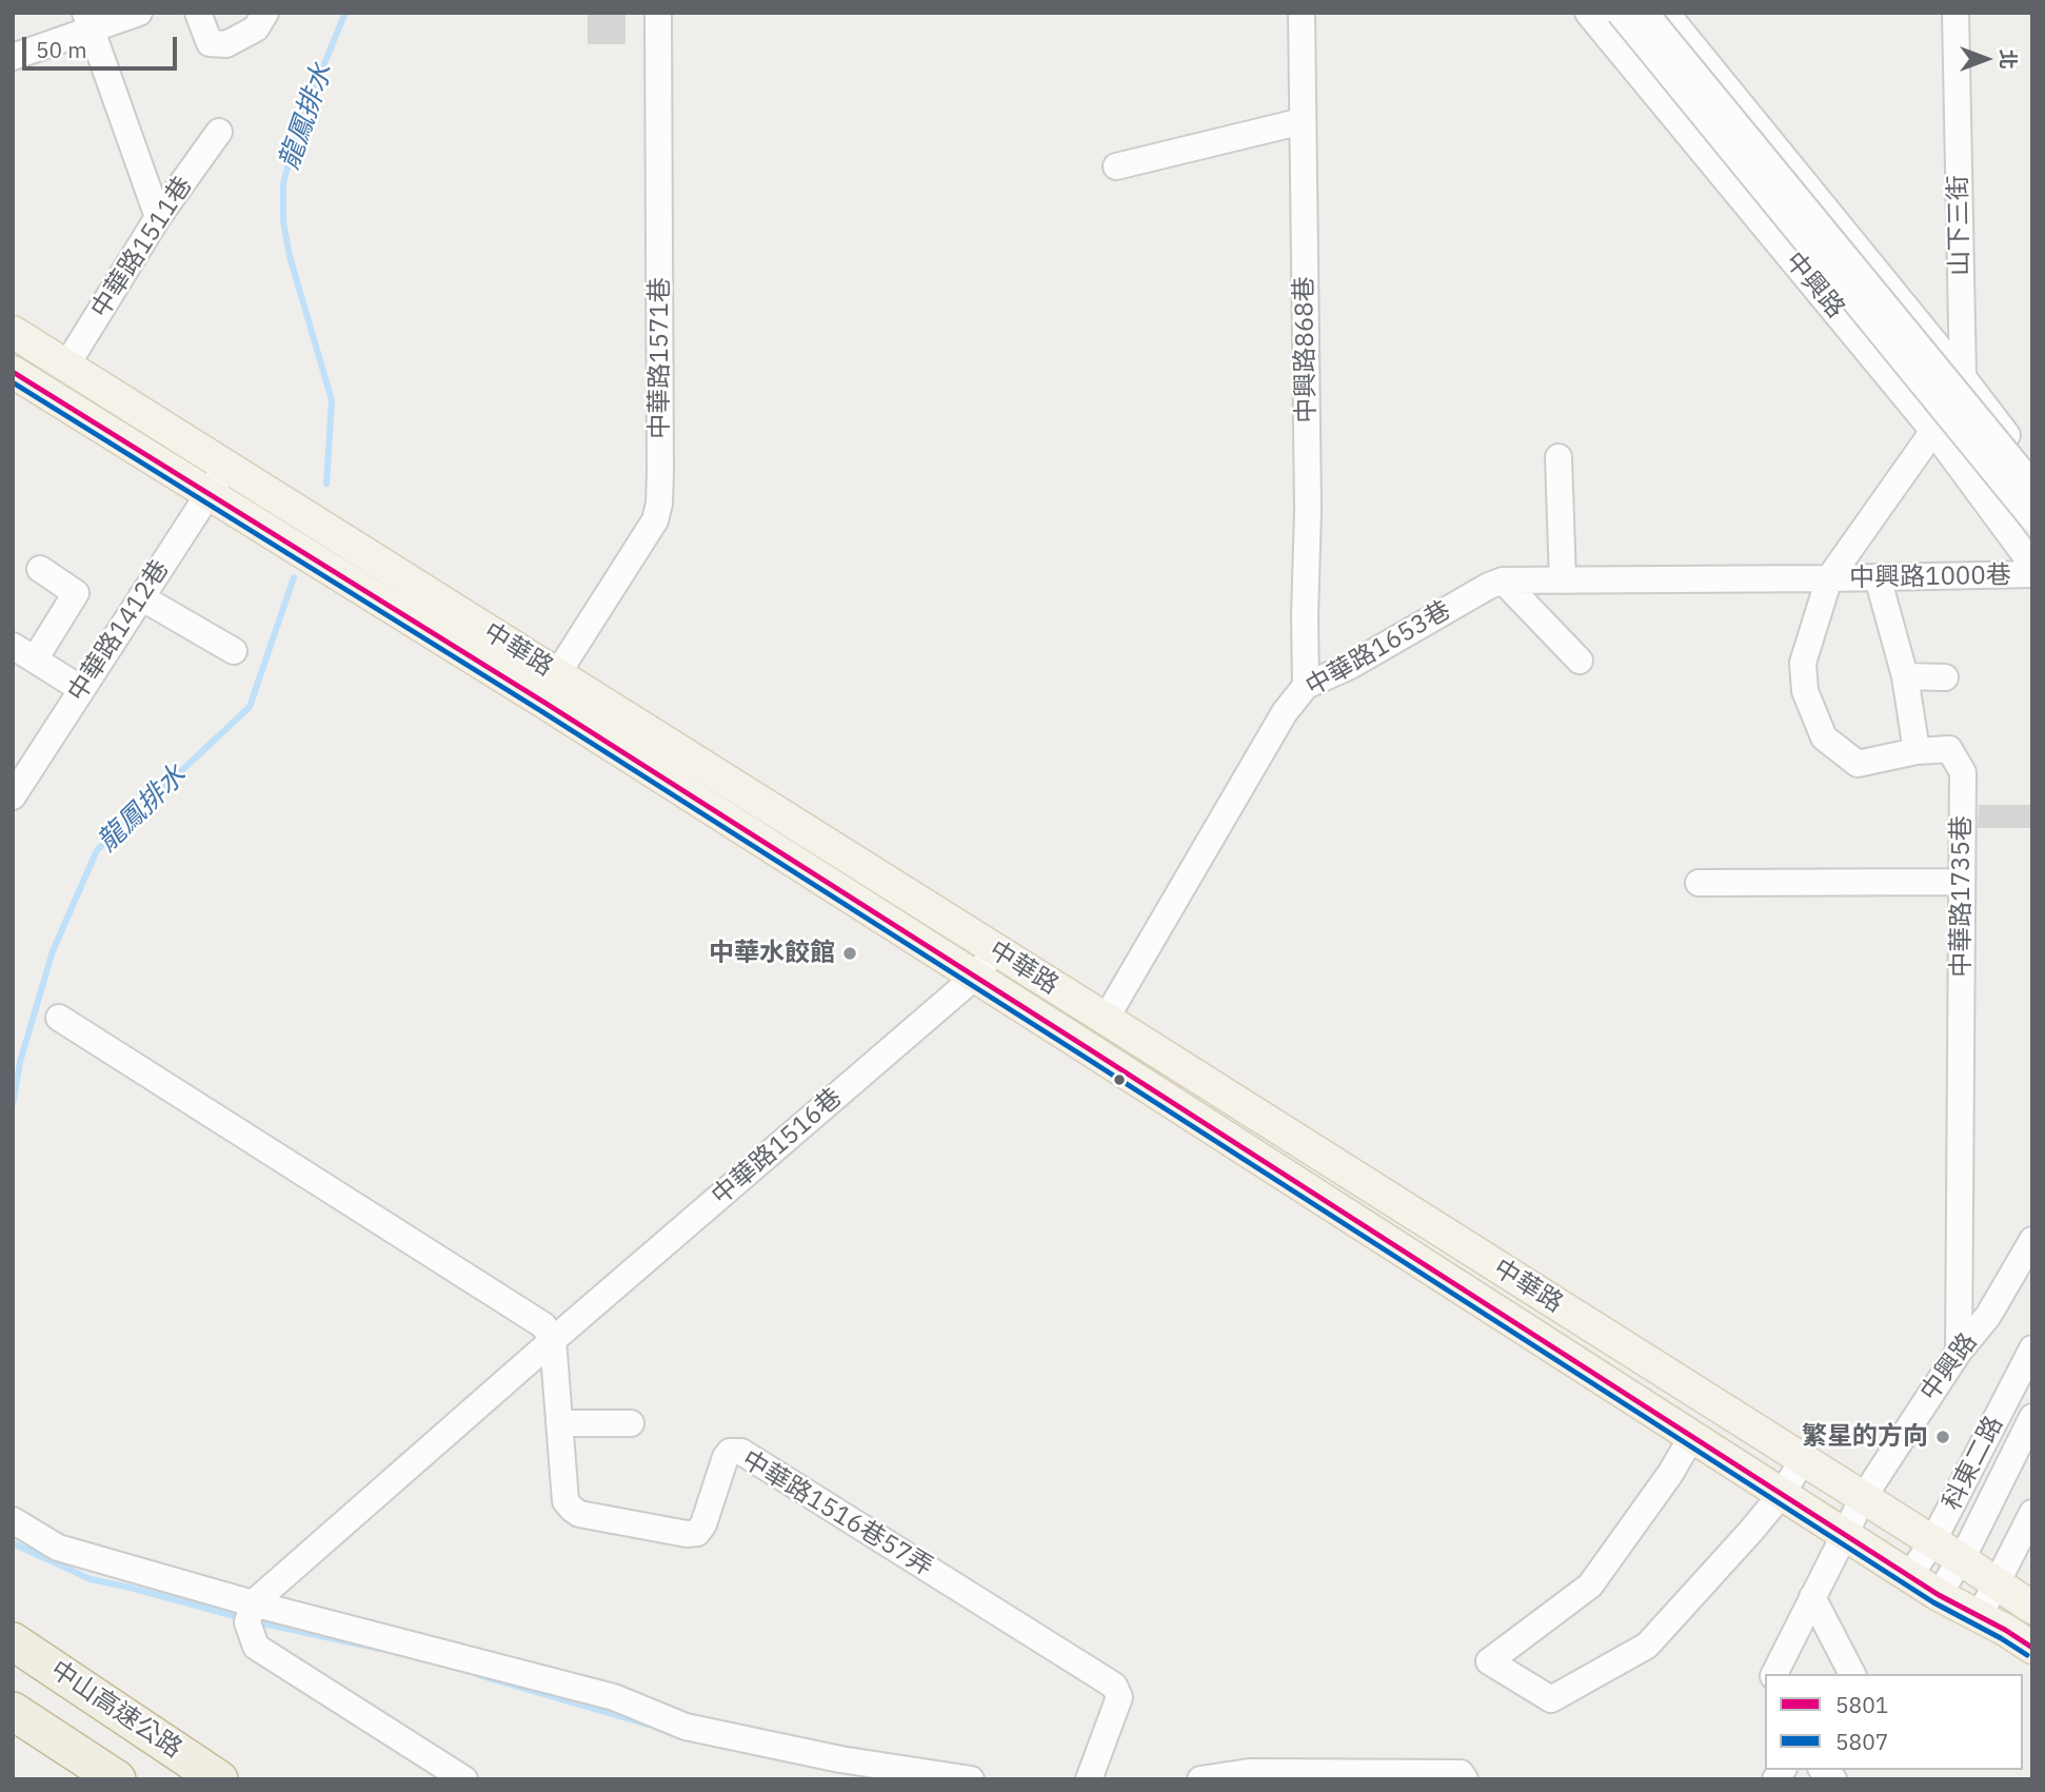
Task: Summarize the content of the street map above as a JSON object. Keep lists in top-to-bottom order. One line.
{"streets":{"highway":["中山高速公路"],"main road":["中華路"],"street":["山下三街","中華路1511巷","中興路","中興路868巷","中華路1571巷","中興路1000巷","中華路1412巷","中華路1653巷","中華路1735巷","中華路1516巷","科東二路","中華路1516巷57弄"]},"crossings":[["山下三街","中興路"],["山下三街","中興路1000巷"],["山下三街","中華路1653巷"],["山下三街","中華路1735巷"],["中華路1511巷","中華路"],["中興路","中華路"],["中興路","中華路1735巷"],["中興路868巷","中華路1653巷"],["中華路1571巷","中華路"],["中興路1000巷","中華路1653巷"],["中興路1000巷","中華路1735巷"],["中華路1412巷","中華路"],["中華路1653巷","中華路"],["中華路1653巷","中華路1735巷"],["中華路","中華路1516巷"],["中華路","科東二路"],["中華路1516巷","中華路1516巷57弄"]],"water":["龍鳳排水"],"places":["中華水餃館","繁星的方向"],"lines":["transit line 5801","transit line 5807"],"legend":["5801","5807"],"scale_bar":"50 m","north":"right"}
